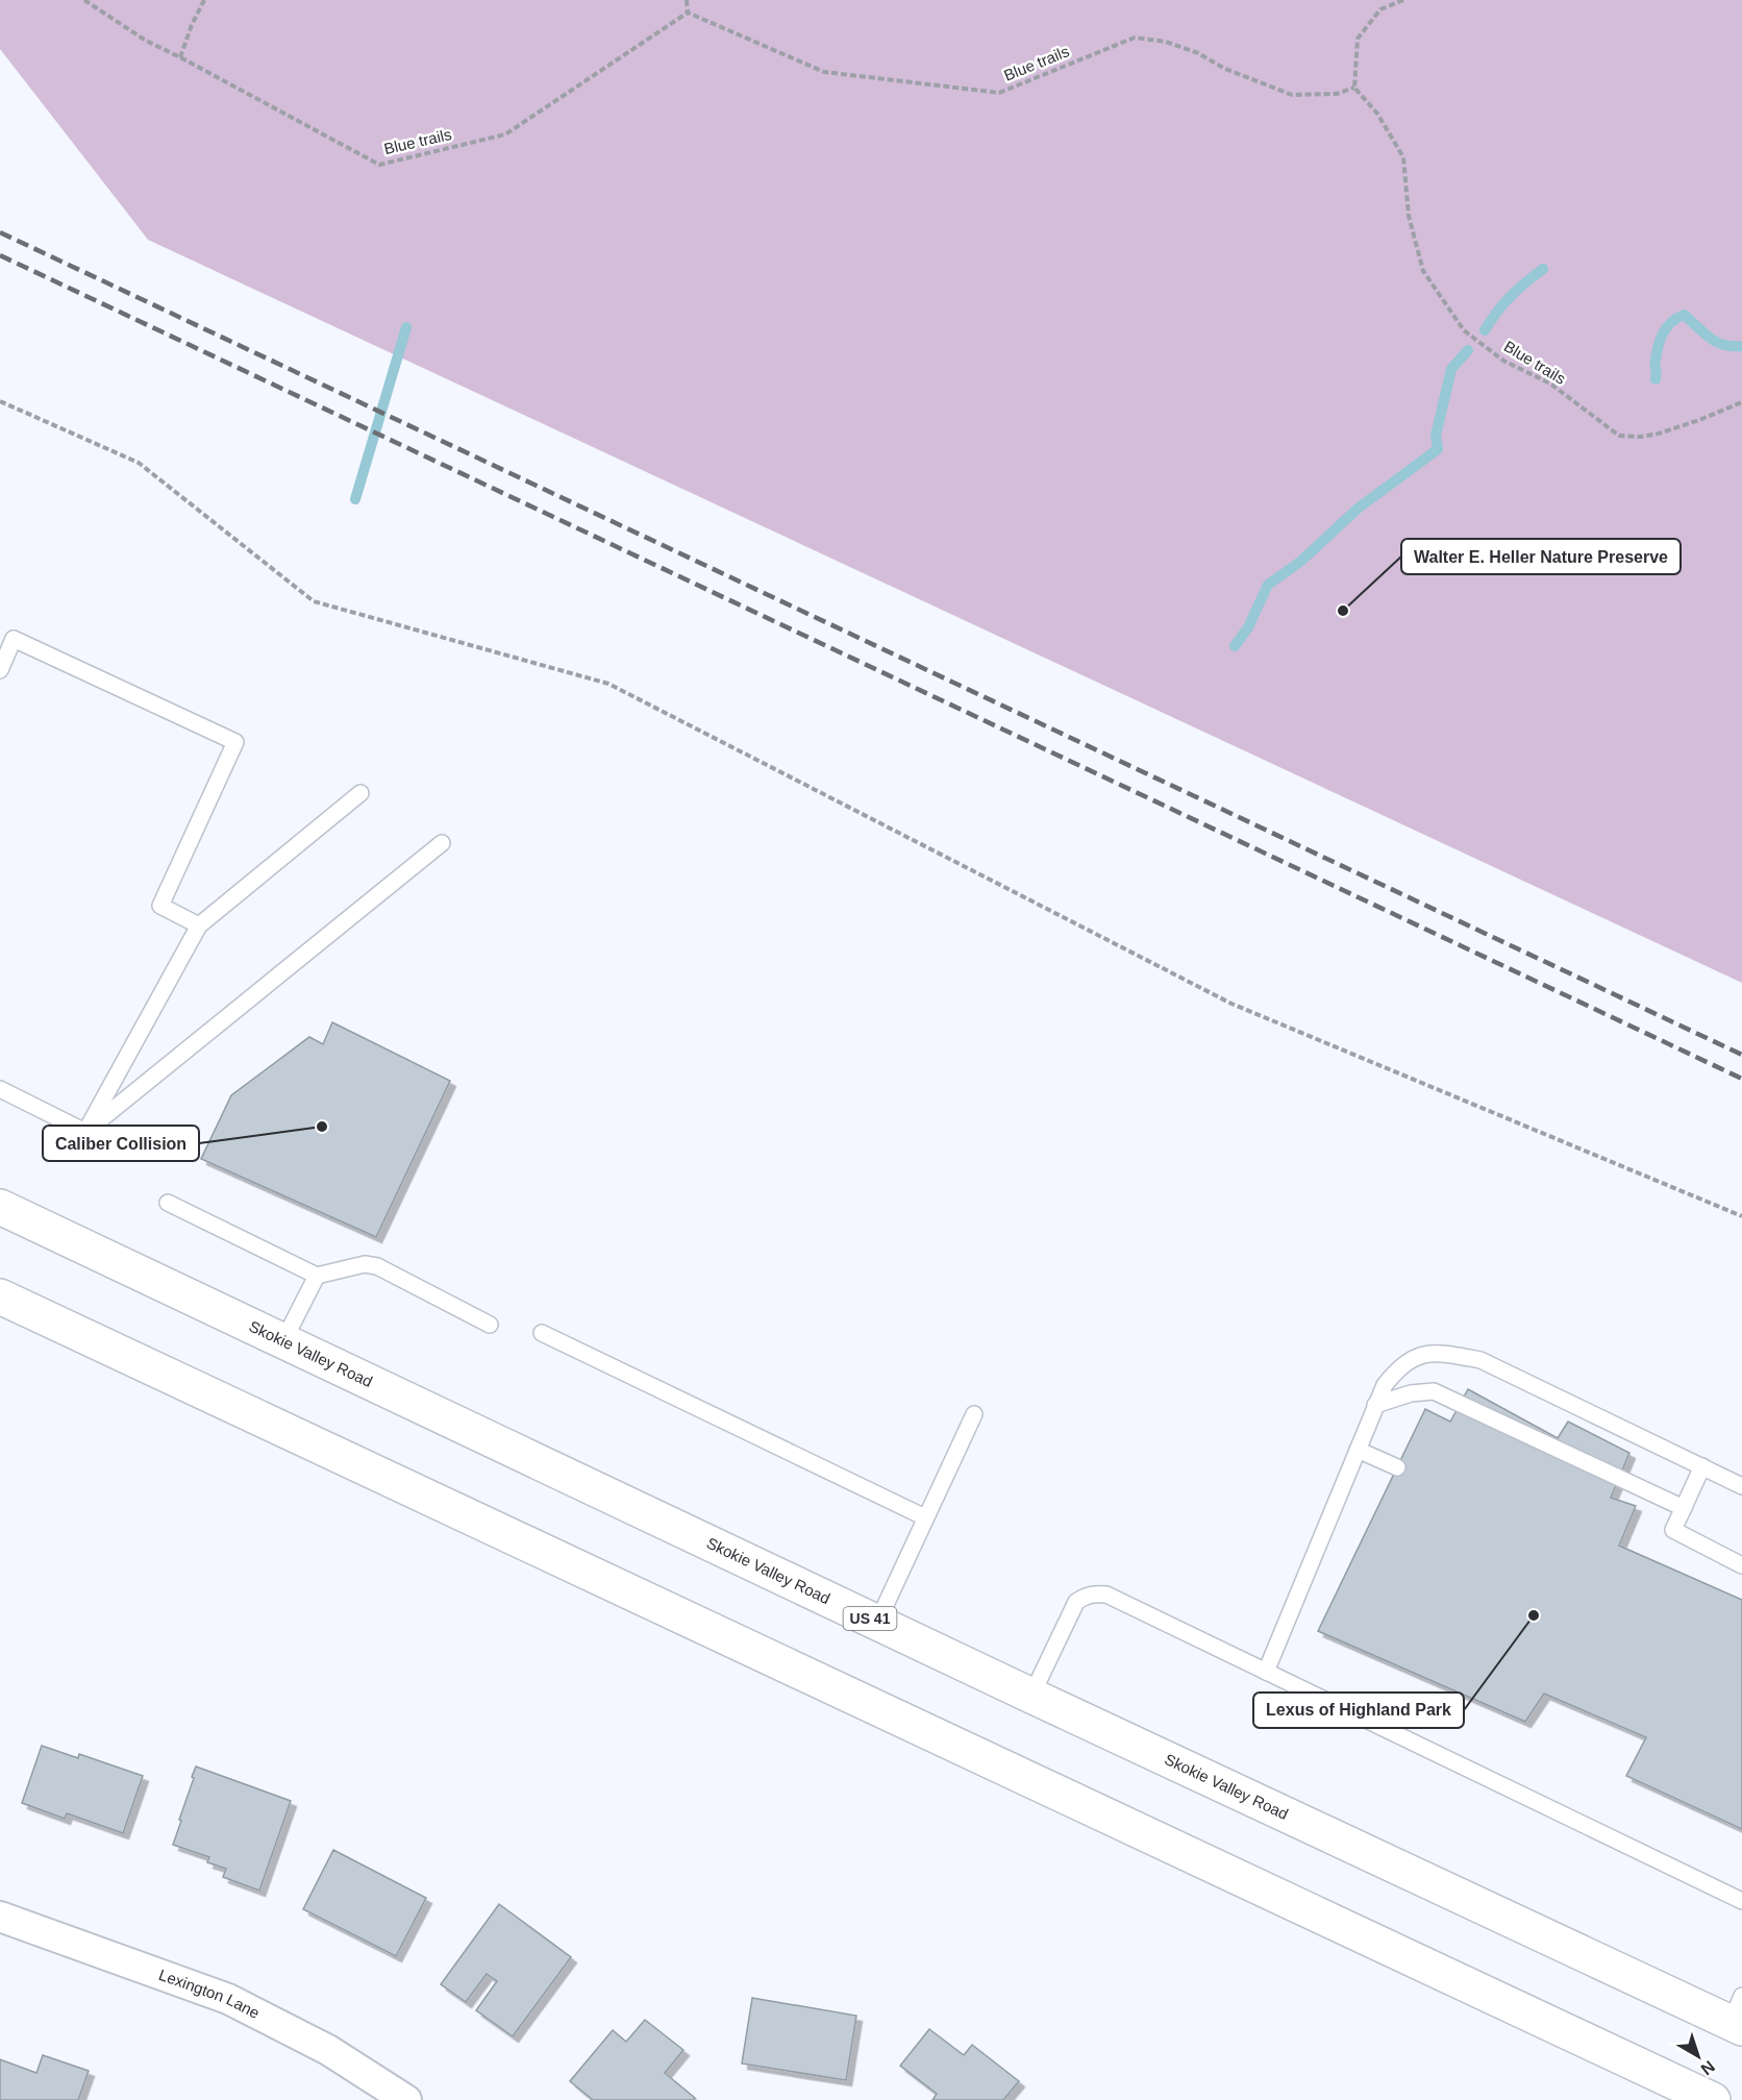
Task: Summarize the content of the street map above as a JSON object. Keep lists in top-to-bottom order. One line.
{"streets":{"highway":["Skokie Valley Road","US 41"],"street":["Lexington Lane"],"path":["Blue trails"]},"places":["Walter E. Heller Nature Preserve","Caliber Collision","Lexus of Highland Park"],"north":"bottom right"}
